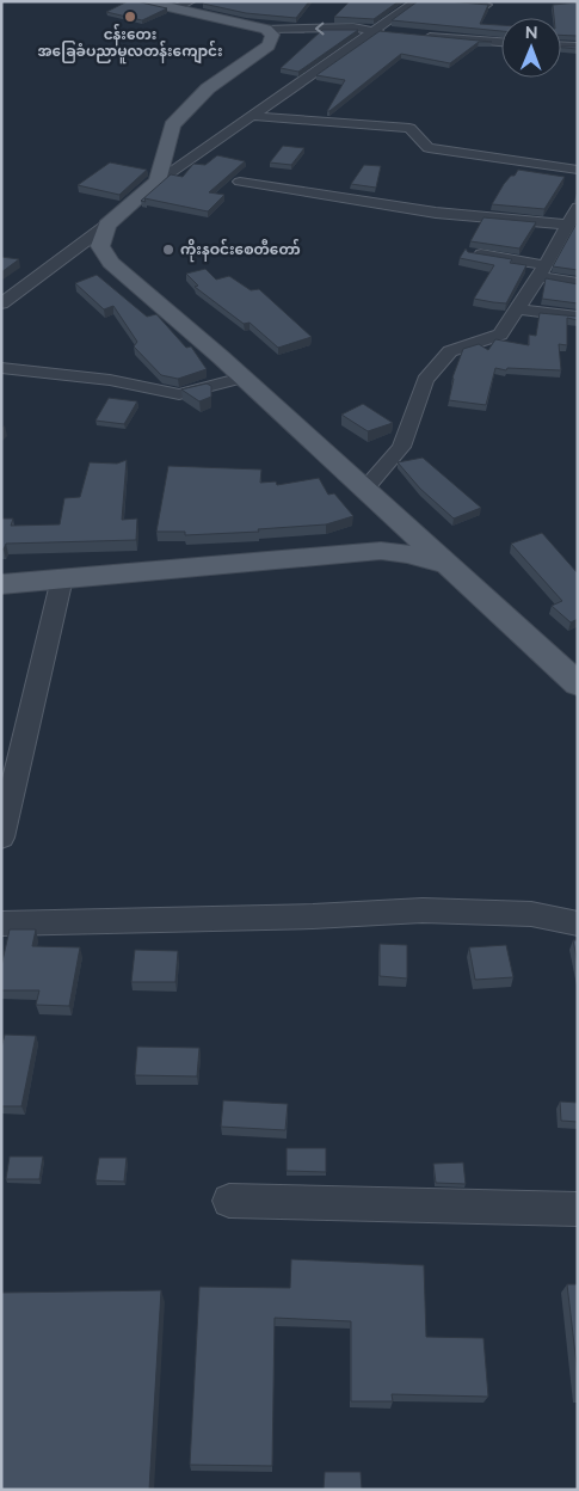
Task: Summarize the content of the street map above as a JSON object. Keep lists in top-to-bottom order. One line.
{"places":["ငန်းတေး အခြေခံပညာမူလတန်းကျောင်း","ကိုးနဝင်းစေတီတော်"],"north":"top"}
